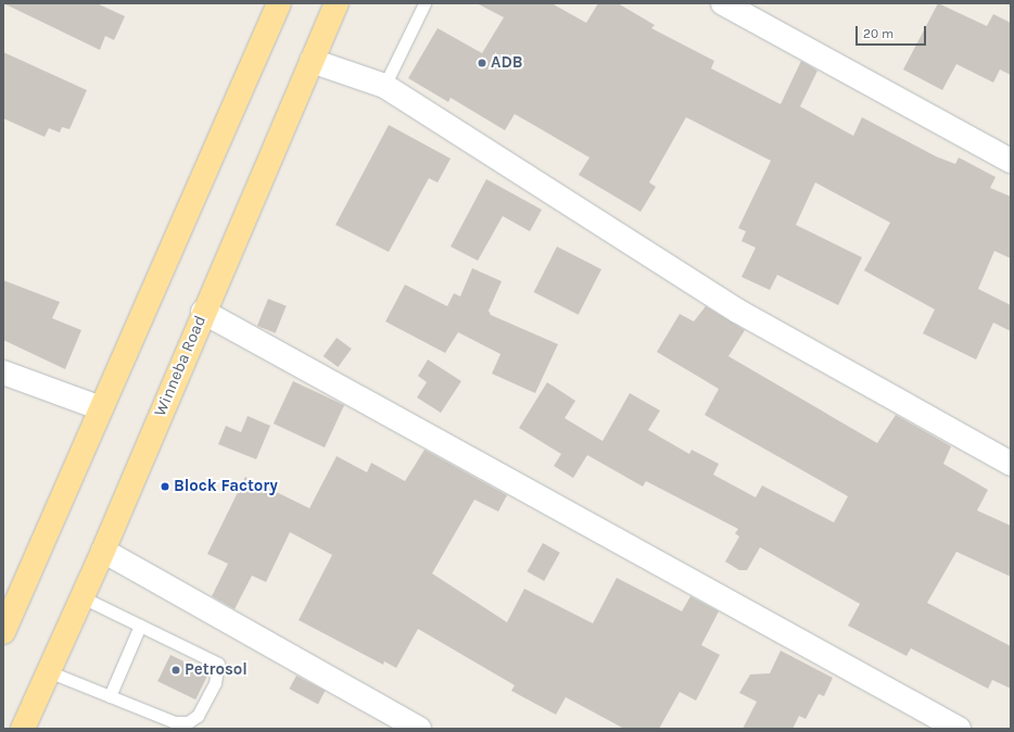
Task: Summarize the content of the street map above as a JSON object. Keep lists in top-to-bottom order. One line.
{"streets":{"highway":["Winneba Road"]},"places":["ADB","Block Factory","Petrosol"],"scale_bar":"20 m"}
